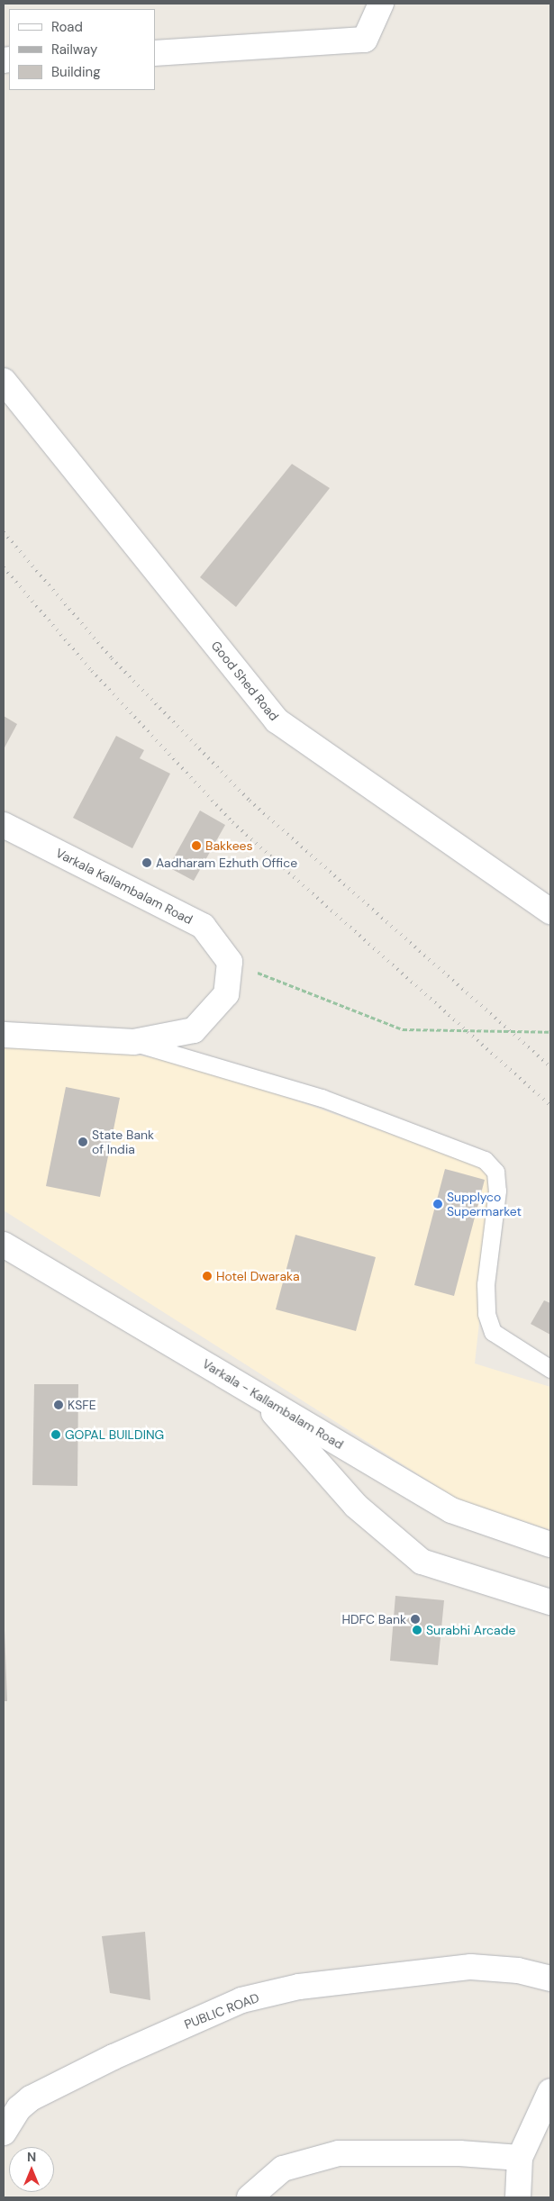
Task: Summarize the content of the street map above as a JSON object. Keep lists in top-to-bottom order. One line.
{"streets":{"street":["Good Shed Road","Varkala Kallambalam Road","Varkala - Kallambalam Road","PUBLIC ROAD"]},"places":["Bakkees","Aadharam Ezhuth Office","State Bank of India","Supplyco Supermarket","Hotel Dwaraka","KSFE","GOPAL BUILDING","HDFC Bank","Surabhi Arcade"],"legend":["Road","Railway","Building"],"north":"top"}
